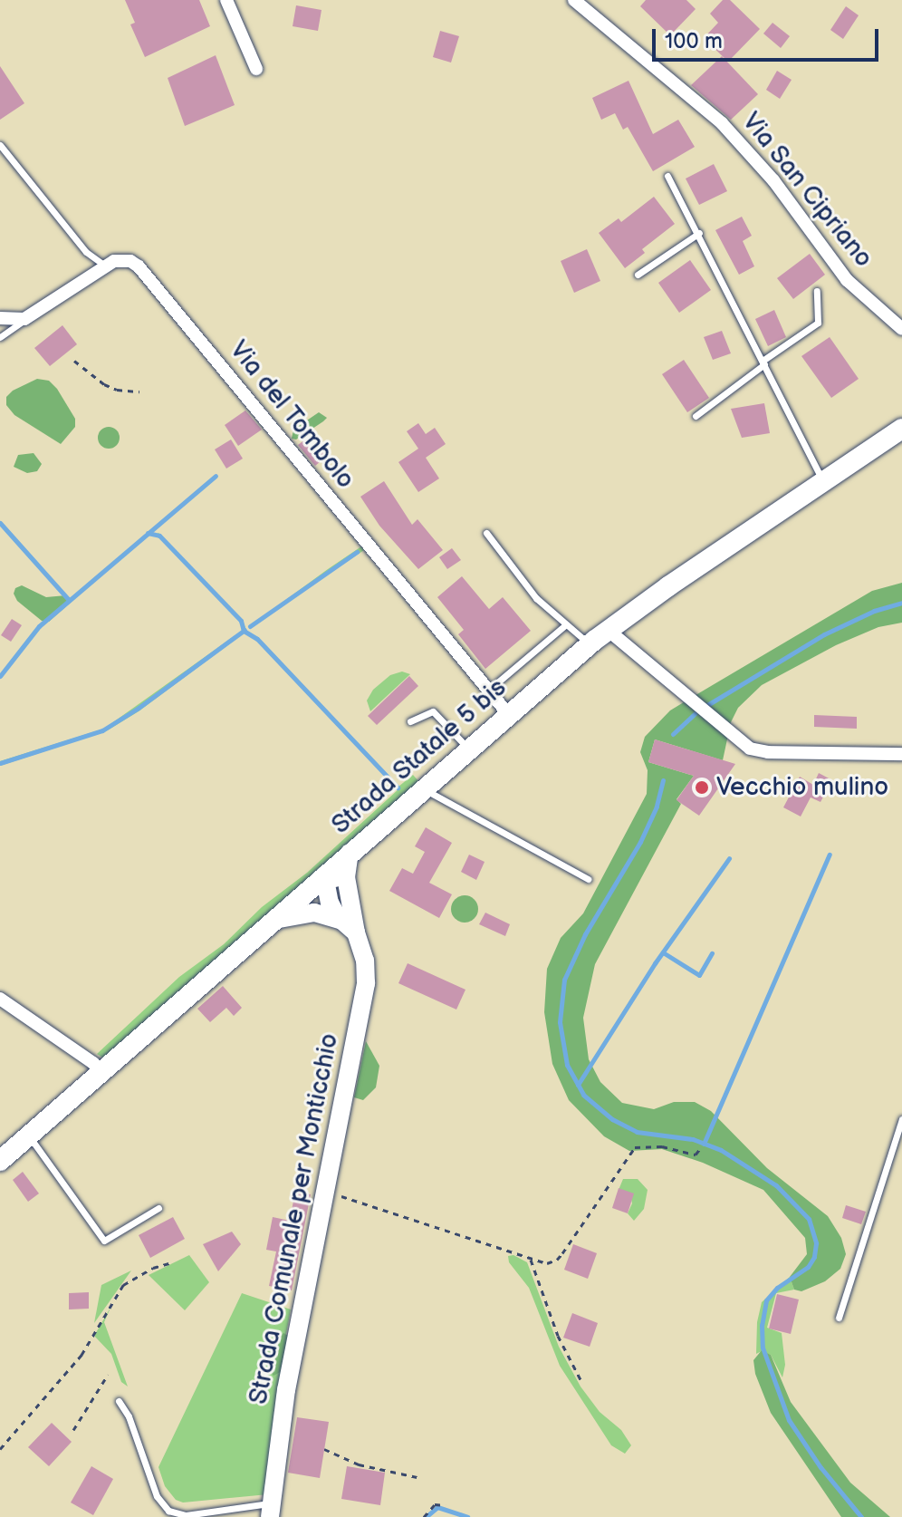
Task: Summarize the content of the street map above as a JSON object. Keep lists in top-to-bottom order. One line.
{"streets":{"main road":["Strada Statale 5 bis","Strada Comunale per Monticchio"],"street":["Via San Cipriano","Via del Tombolo"]},"crossings":[["Via del Tombolo","Strada Statale 5 bis"],["Strada Statale 5 bis","Strada Comunale per Monticchio"]],"places":["Vecchio mulino"],"scale_bar":"100 m"}
